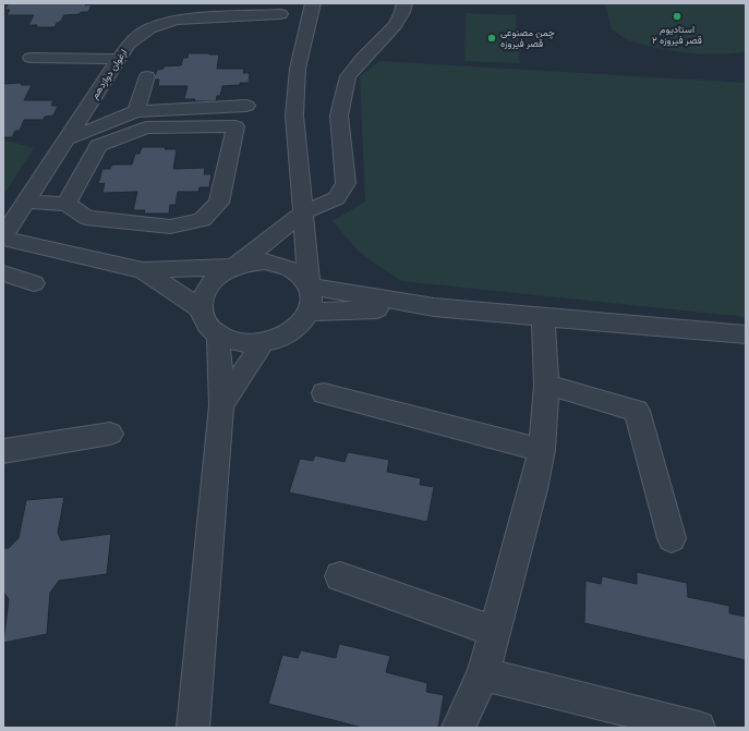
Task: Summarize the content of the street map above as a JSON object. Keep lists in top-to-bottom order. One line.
{"streets":{"street":["ارغوان دوازدهم"]},"places":["استادیوم قصر فیروزه ۲","چمن مصنوعی قصر فیروزه"]}
